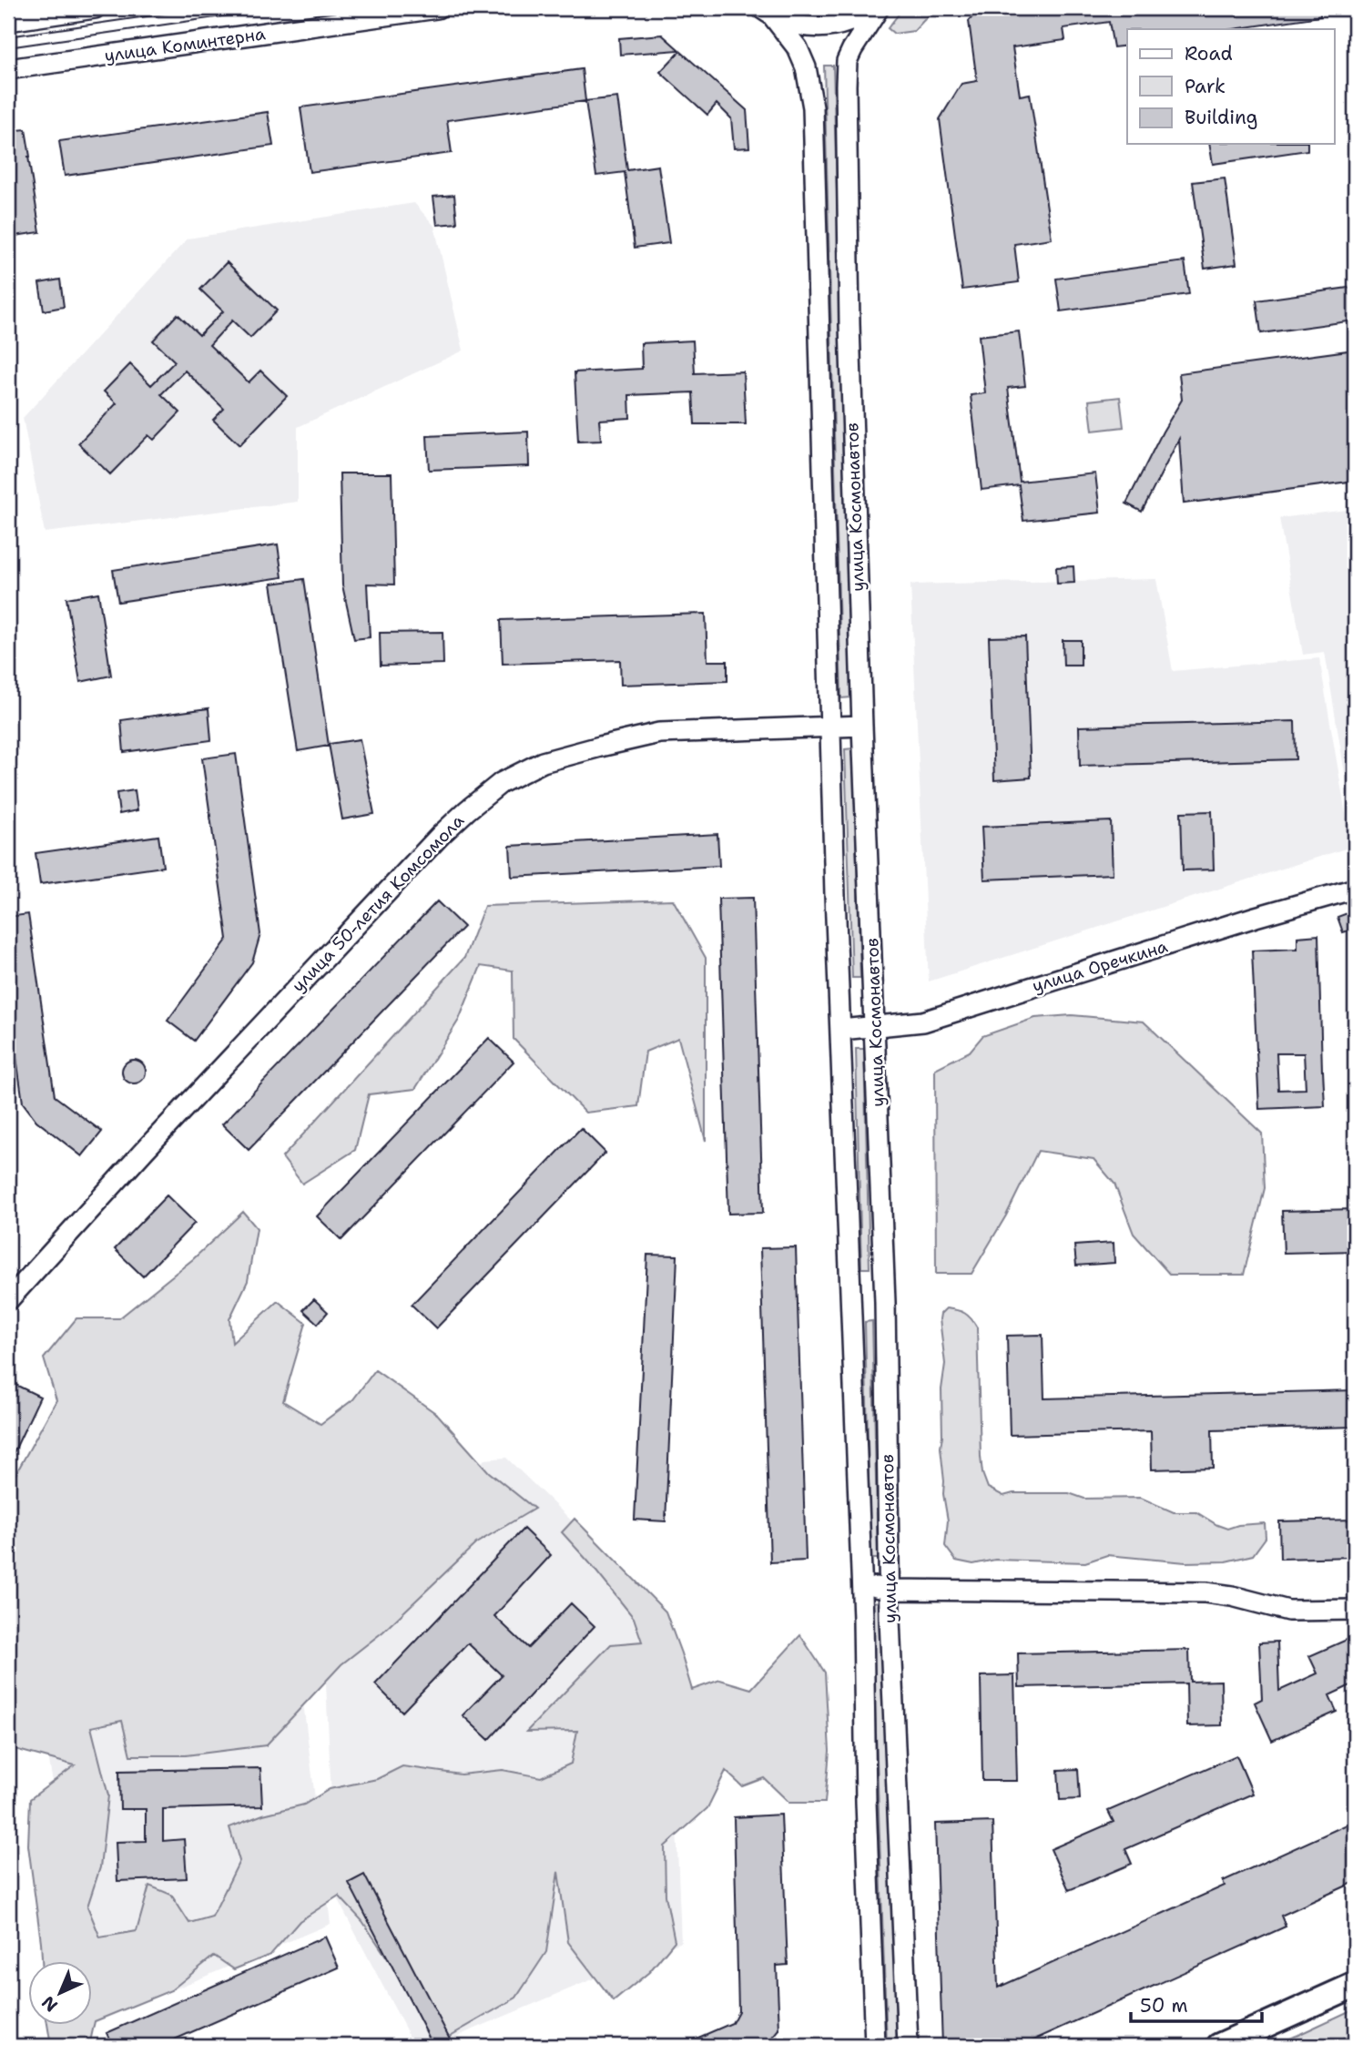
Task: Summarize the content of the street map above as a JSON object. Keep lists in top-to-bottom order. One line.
{"streets":{"street":["улица Коминтерна","улица Космонавтов","улица 50-летия Комсомола","улица Оречкина"]},"crossings":[["улица Космонавтов","улица 50-летия Комсомола"],["улица Космонавтов","улица Оречкина"]],"legend":["Road","Park","Building"],"scale_bar":"50 m","north":"bottom left"}
